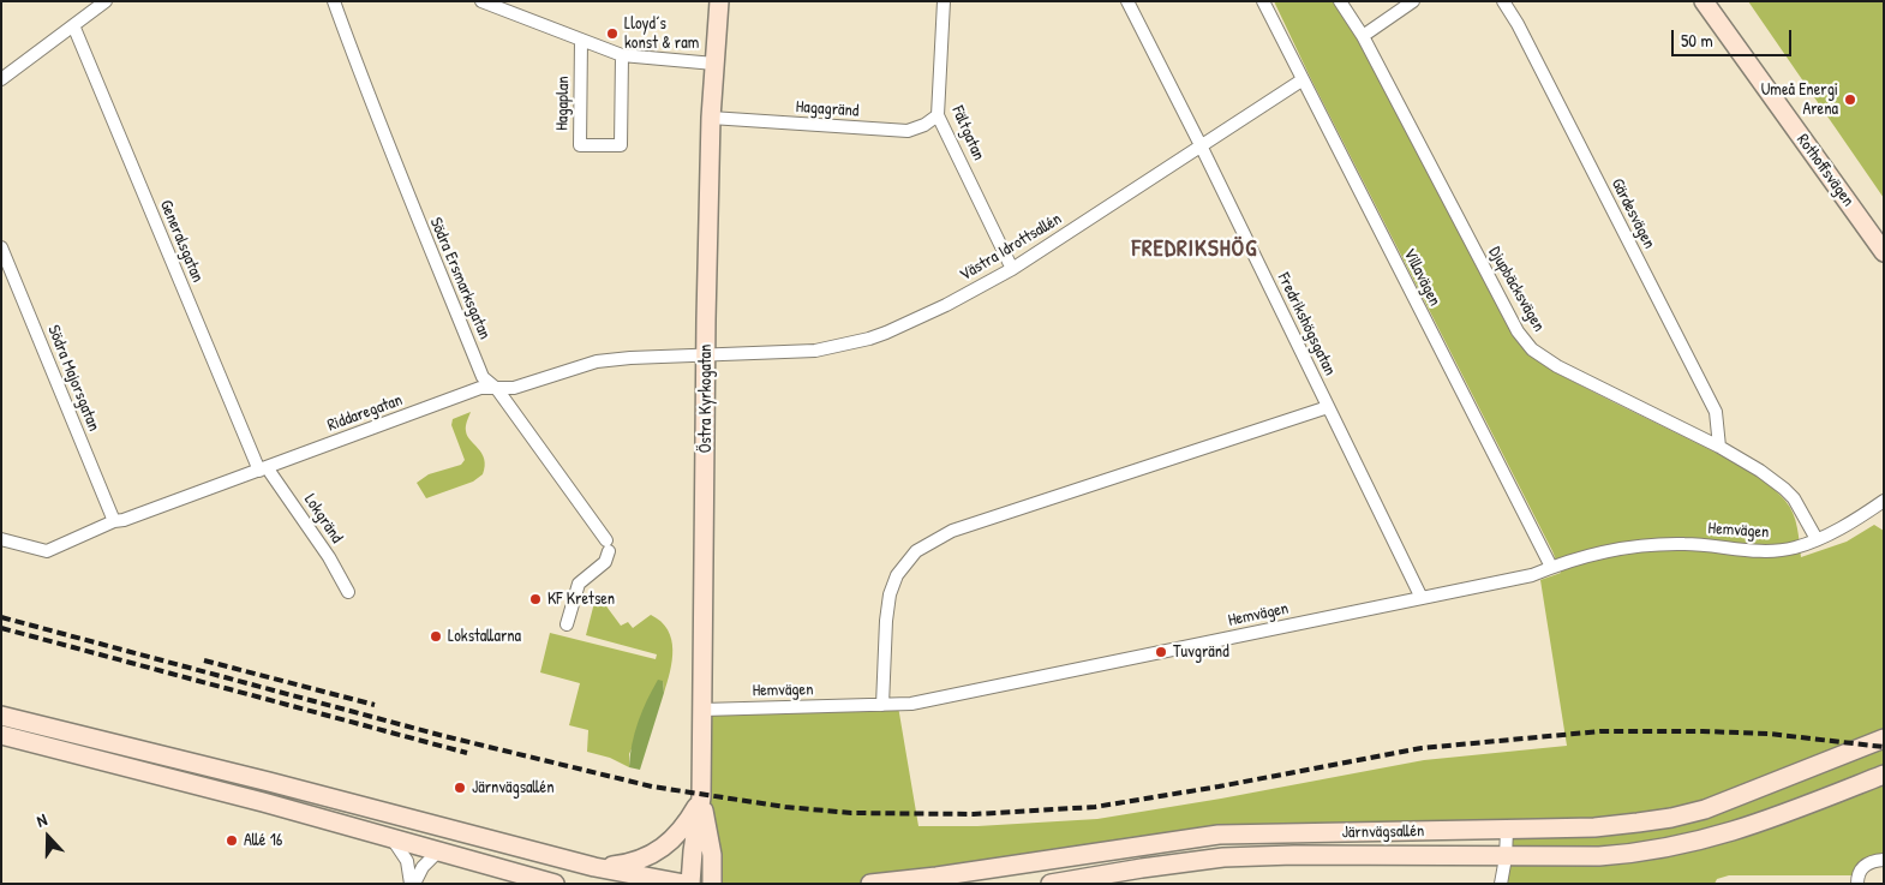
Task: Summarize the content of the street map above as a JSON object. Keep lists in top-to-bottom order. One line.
{"streets":{"main road":["Rothoffsvägen","Östra Kyrkogatan","Järnvägsallén"],"street":["Hagaplan","Hagagränd","Fältgatan","Gärdesvägen","Generalsgatan","Västra Idrottsallén","Villavägen","Södra Ersmarksgatan","Djupbäcksvägen","Fredrikshögsgatan","Södra Majorsgatan","Riddaregatan","Lokgränd","Hemvägen"]},"crossings":[["Hagagränd","Fältgatan"],["Hagagränd","Östra Kyrkogatan"],["Fältgatan","Västra Idrottsallén"],["Gärdesvägen","Djupbäcksvägen"],["Generalsgatan","Riddaregatan"],["Generalsgatan","Lokgränd"],["Västra Idrottsallén","Villavägen"],["Västra Idrottsallén","Fredrikshögsgatan"],["Västra Idrottsallén","Östra Kyrkogatan"],["Västra Idrottsallén","Riddaregatan"],["Villavägen","Hemvägen"],["Södra Ersmarksgatan","Riddaregatan"],["Djupbäcksvägen","Hemvägen"],["Fredrikshögsgatan","Hemvägen"],["Södra Majorsgatan","Riddaregatan"],["Östra Kyrkogatan","Riddaregatan"],["Östra Kyrkogatan","Hemvägen"],["Riddaregatan","Lokgränd"]],"districts":["FREDRIKSHÖG"],"places":["Lloyd´s konst & ram","Umeå Energi Arena","KF Kretsen","Lokstallarna","Tuvgränd","Järnvägsallén","Allé 16"],"scale_bar":"50 m","north":"top"}
